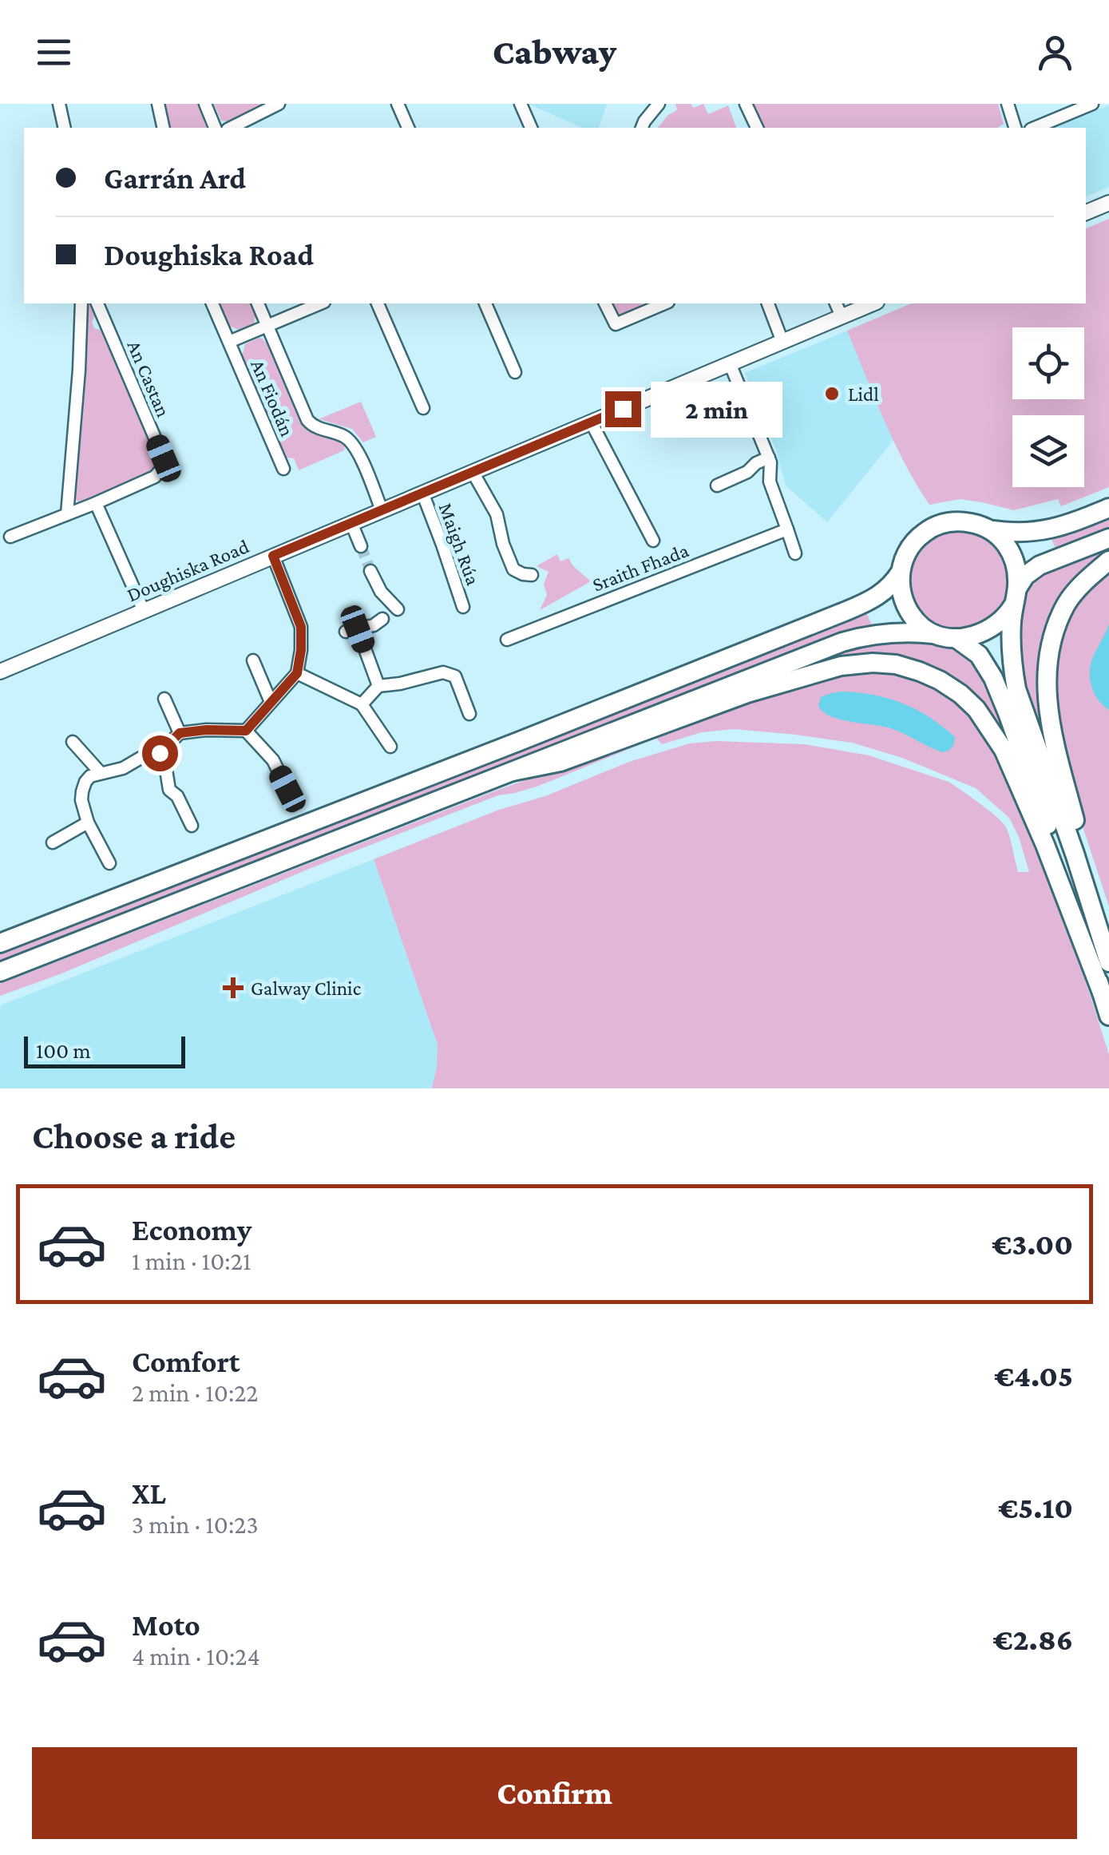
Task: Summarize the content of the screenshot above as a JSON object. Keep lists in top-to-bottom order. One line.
{"streets":{"street":["An Castan","An Fiodán","Maigh Rúa","Sraith Fhada","Doughiska Road"]},"crossings":[["An Fiodán","Doughiska Road"],["Maigh Rúa","Doughiska Road"]],"places":{"other":["Lidl"],"health":["Galway Clinic"]},"scale_bar":"100 m","page":{"header":"Cabway","banner":["Garrán Ard","Doughiska Road"],"bubble":"2 min","scale":"100 m","heading":"Choose a ride","list":[{"name":"Economy","note":"1 min · 10:21","value":"€3.00"},{"name":"Comfort","note":"2 min · 10:22","value":"€4.05"},{"name":"XL","note":"3 min · 10:23","value":"€5.10"},{"name":"Moto","note":"4 min · 10:24","value":"€2.86"}],"buttons":"Confirm"}}
